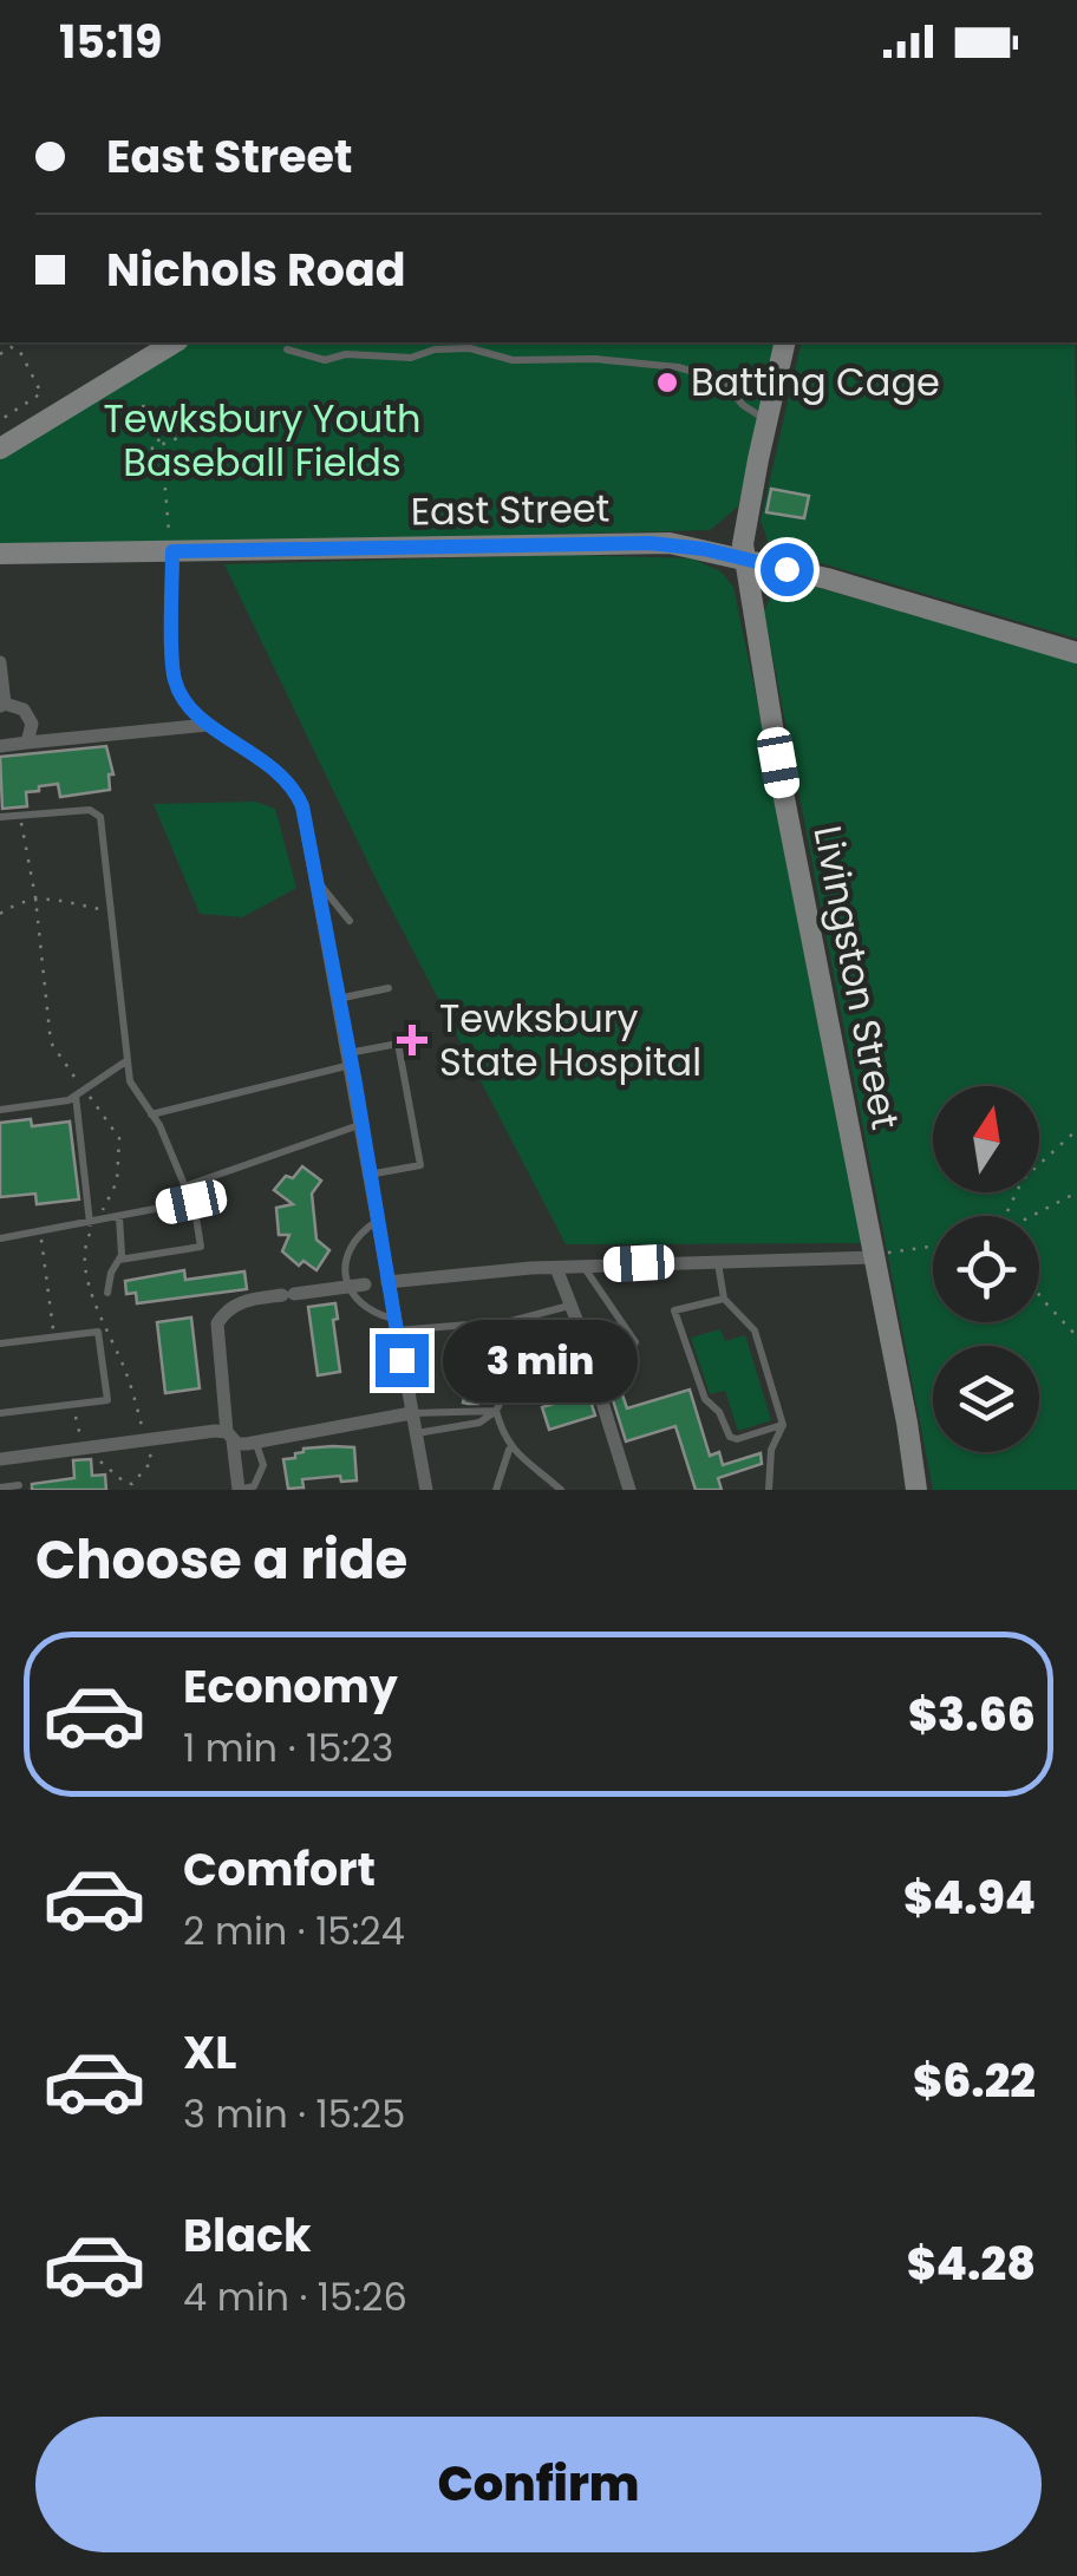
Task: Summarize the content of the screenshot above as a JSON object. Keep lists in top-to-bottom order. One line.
{"streets":{"street":["East Street","Livingston Street"]},"crossings":[["East Street","Livingston Street"]],"parks":["Tewksbury Youth Baseball Fields"],"places":{"other":["Batting Cage"],"health":["Tewksbury State Hospital"]},"north":"top","page":{"status":"15:19","banner":["East Street","Nichols Road"],"bubble":"3 min","heading":"Choose a ride","list":[{"name":"Economy","note":"1 min · 15:23","value":"$3.66"},{"name":"Comfort","note":"2 min · 15:24","value":"$4.94"},{"name":"XL","note":"3 min · 15:25","value":"$6.22"},{"name":"Black","note":"4 min · 15:26","value":"$4.28"}],"buttons":"Confirm"}}
